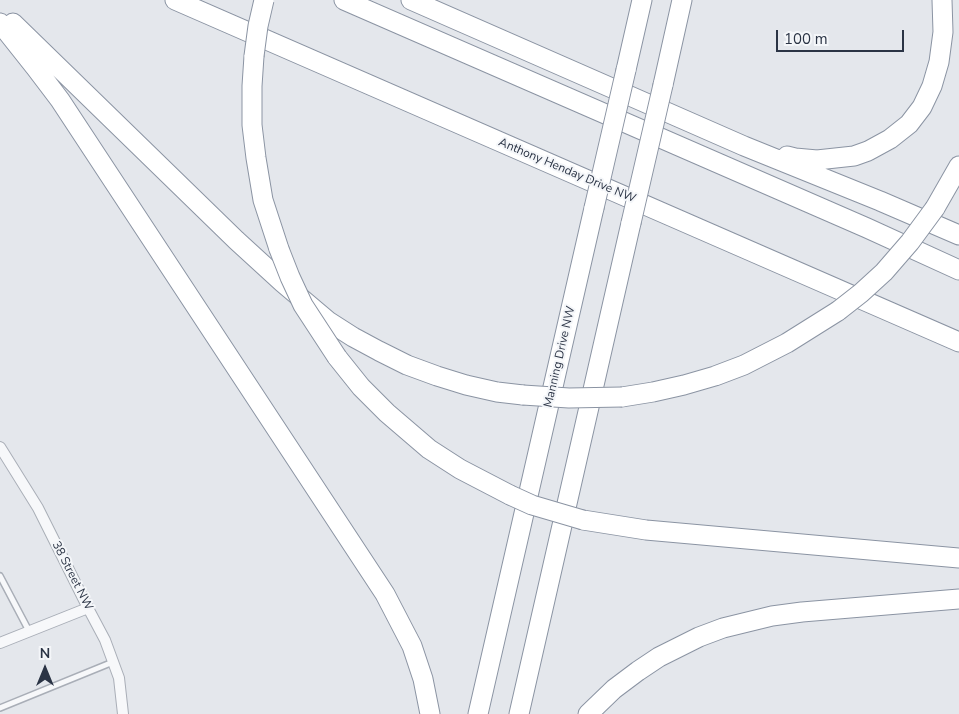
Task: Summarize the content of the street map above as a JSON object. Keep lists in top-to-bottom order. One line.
{"streets":{"highway":["Anthony Henday Drive NW","Manning Drive NW"],"street":["38 Street NW"]},"scale_bar":"100 m","north":"top"}
